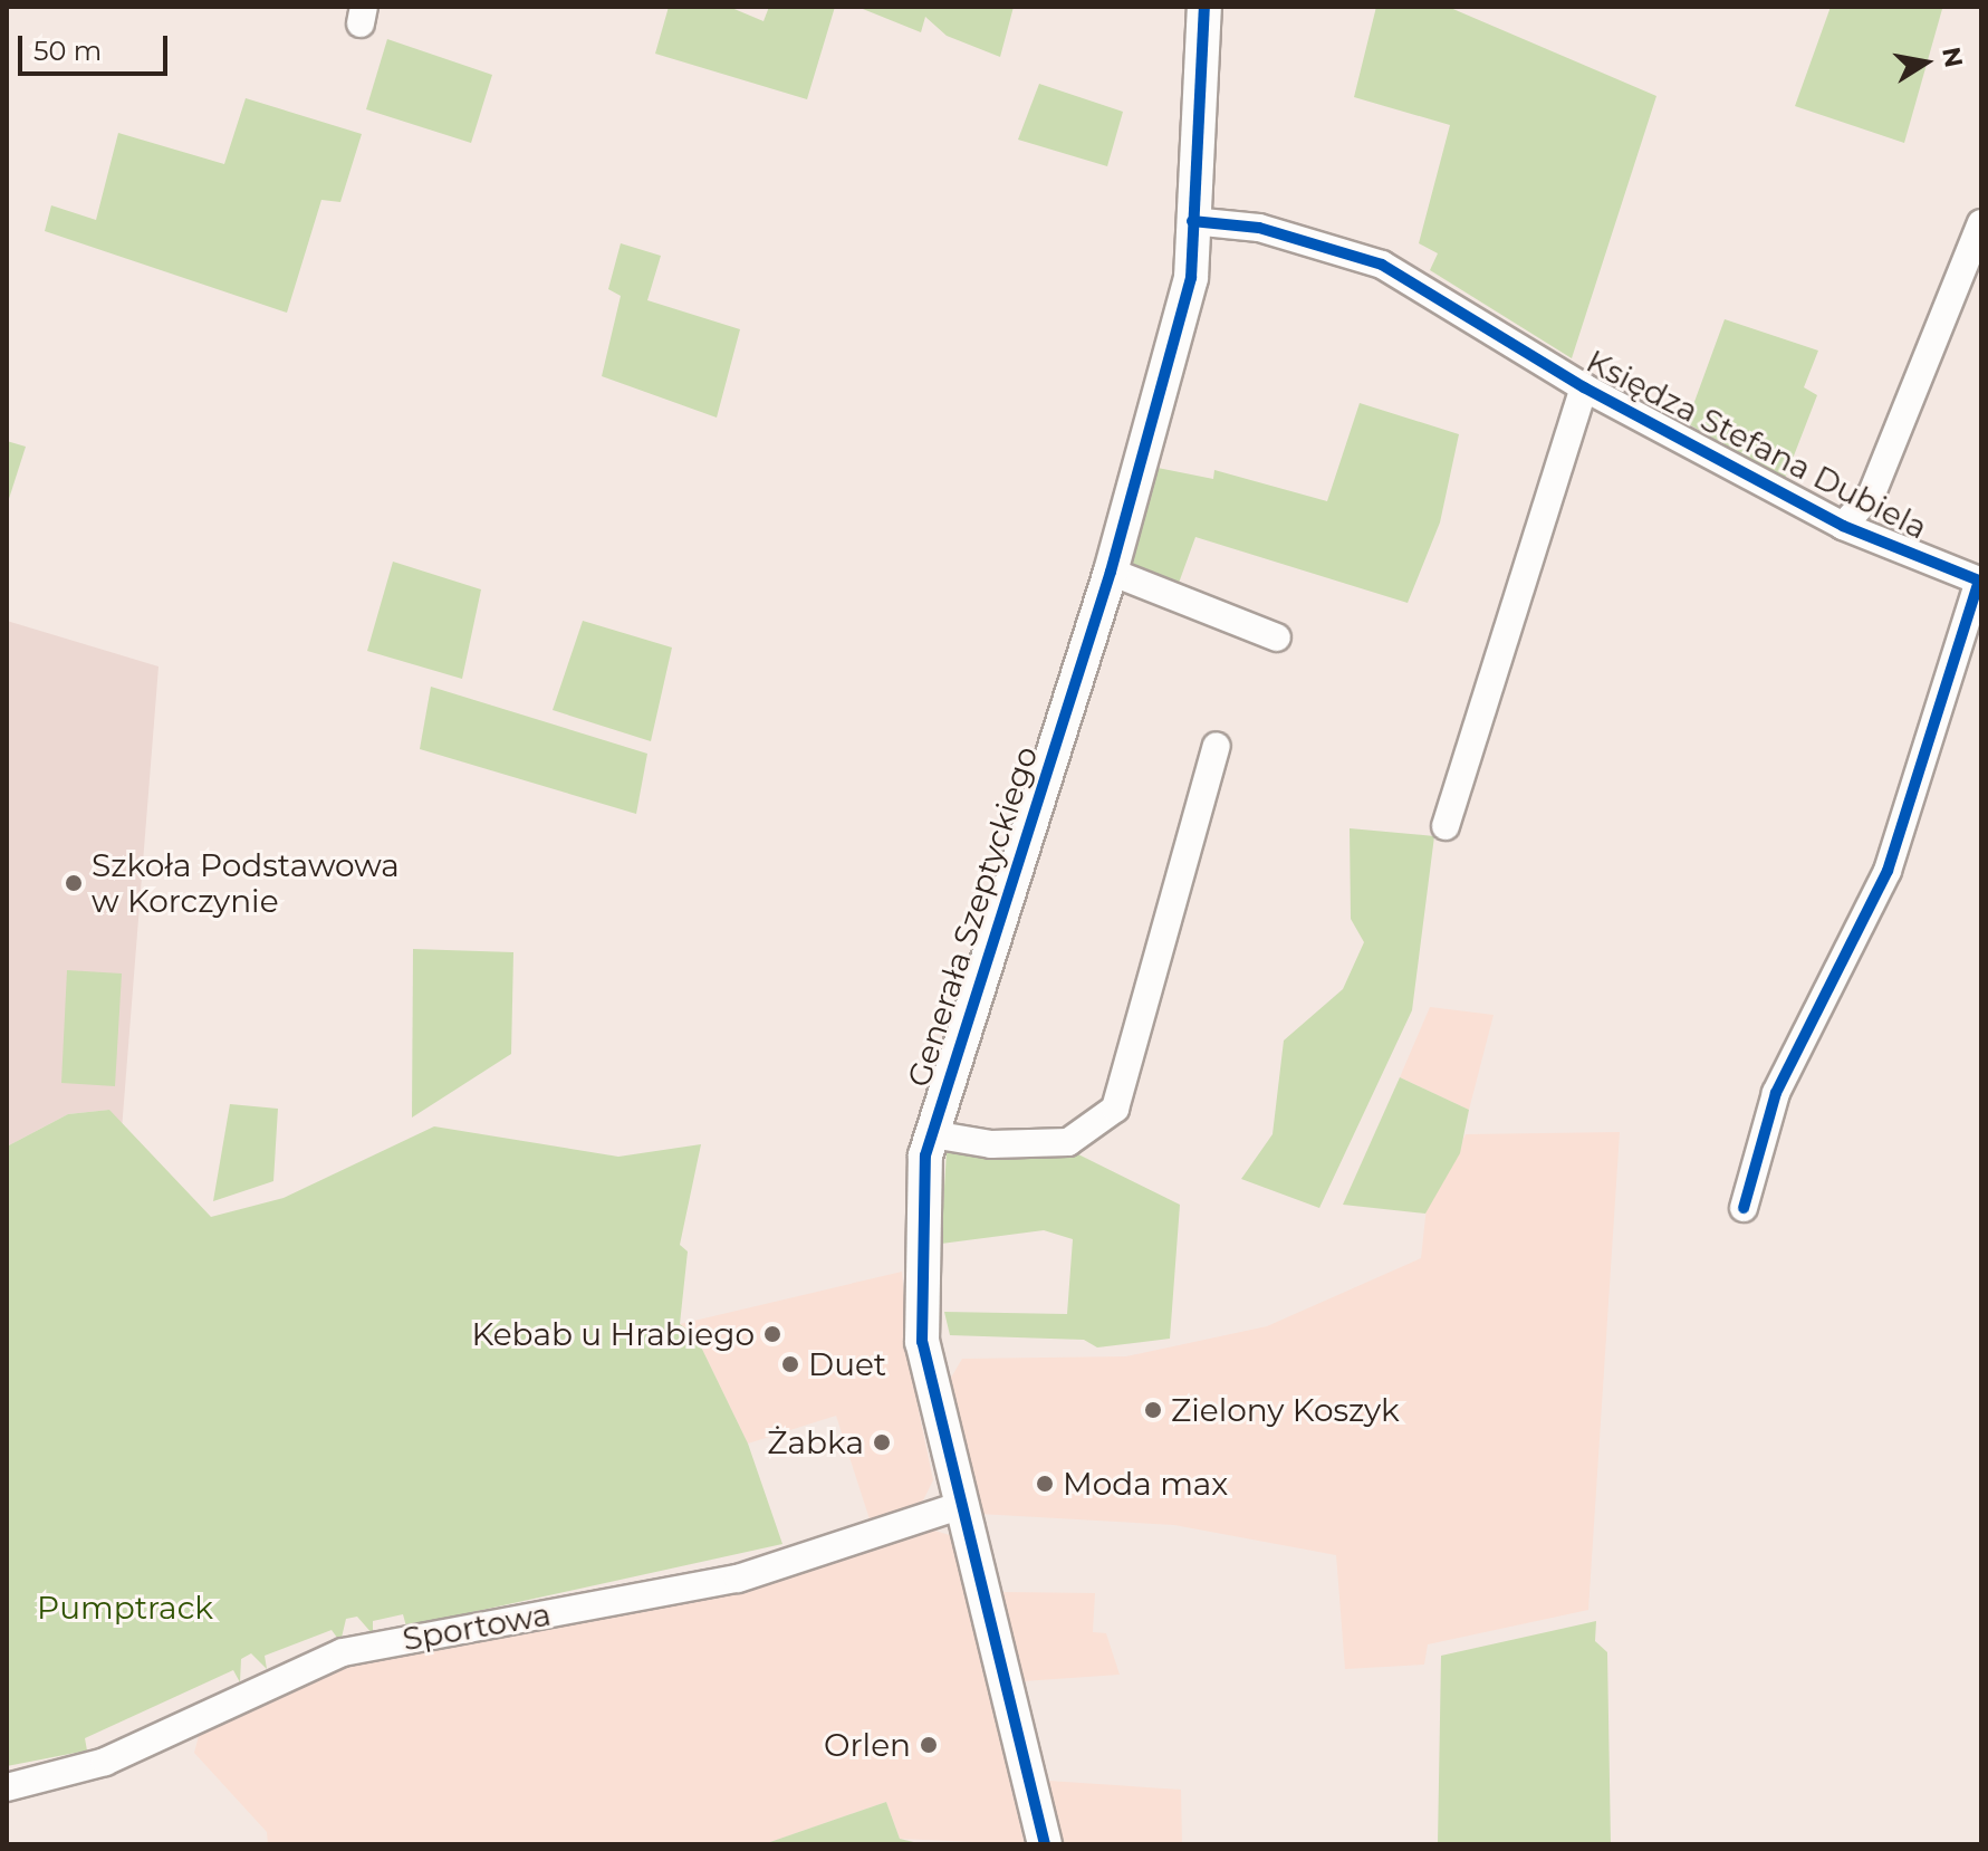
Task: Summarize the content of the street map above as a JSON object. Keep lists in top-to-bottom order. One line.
{"streets":{"main road":["Generała Szeptyckiego"],"street":["Księdza Stefana Dubiela","Sportowa"]},"crossings":[["Księdza Stefana Dubiela","Generała Szeptyckiego"],["Generała Szeptyckiego","Sportowa"]],"parks":["Pumptrack"],"places":["Szkoła Podstawowa w Korczynie","Kebab u Hrabiego","Duet","Zielony Koszyk","Żabka","Moda max","Orlen"],"scale_bar":"50 m","north":"right"}
